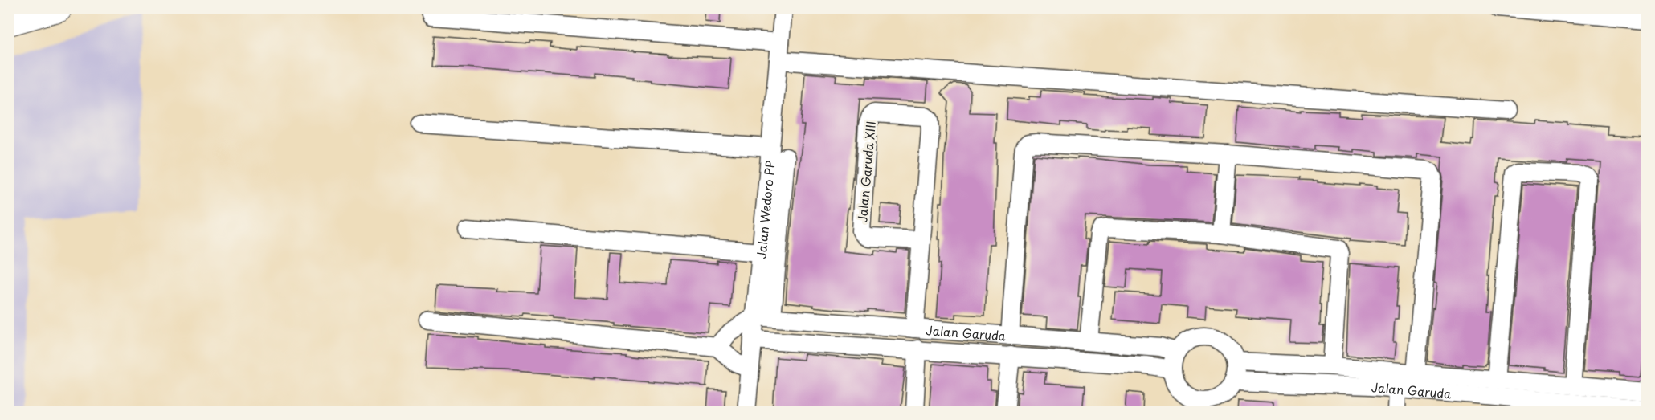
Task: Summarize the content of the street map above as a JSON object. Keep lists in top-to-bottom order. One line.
{"streets":{"street":["Jalan Garuda XIII","Jalan Wedoro PP","Jalan Garuda"]},"crossings":[["Jalan Garuda XIII","Jalan Garuda"],["Jalan Wedoro PP","Jalan Garuda"]]}
